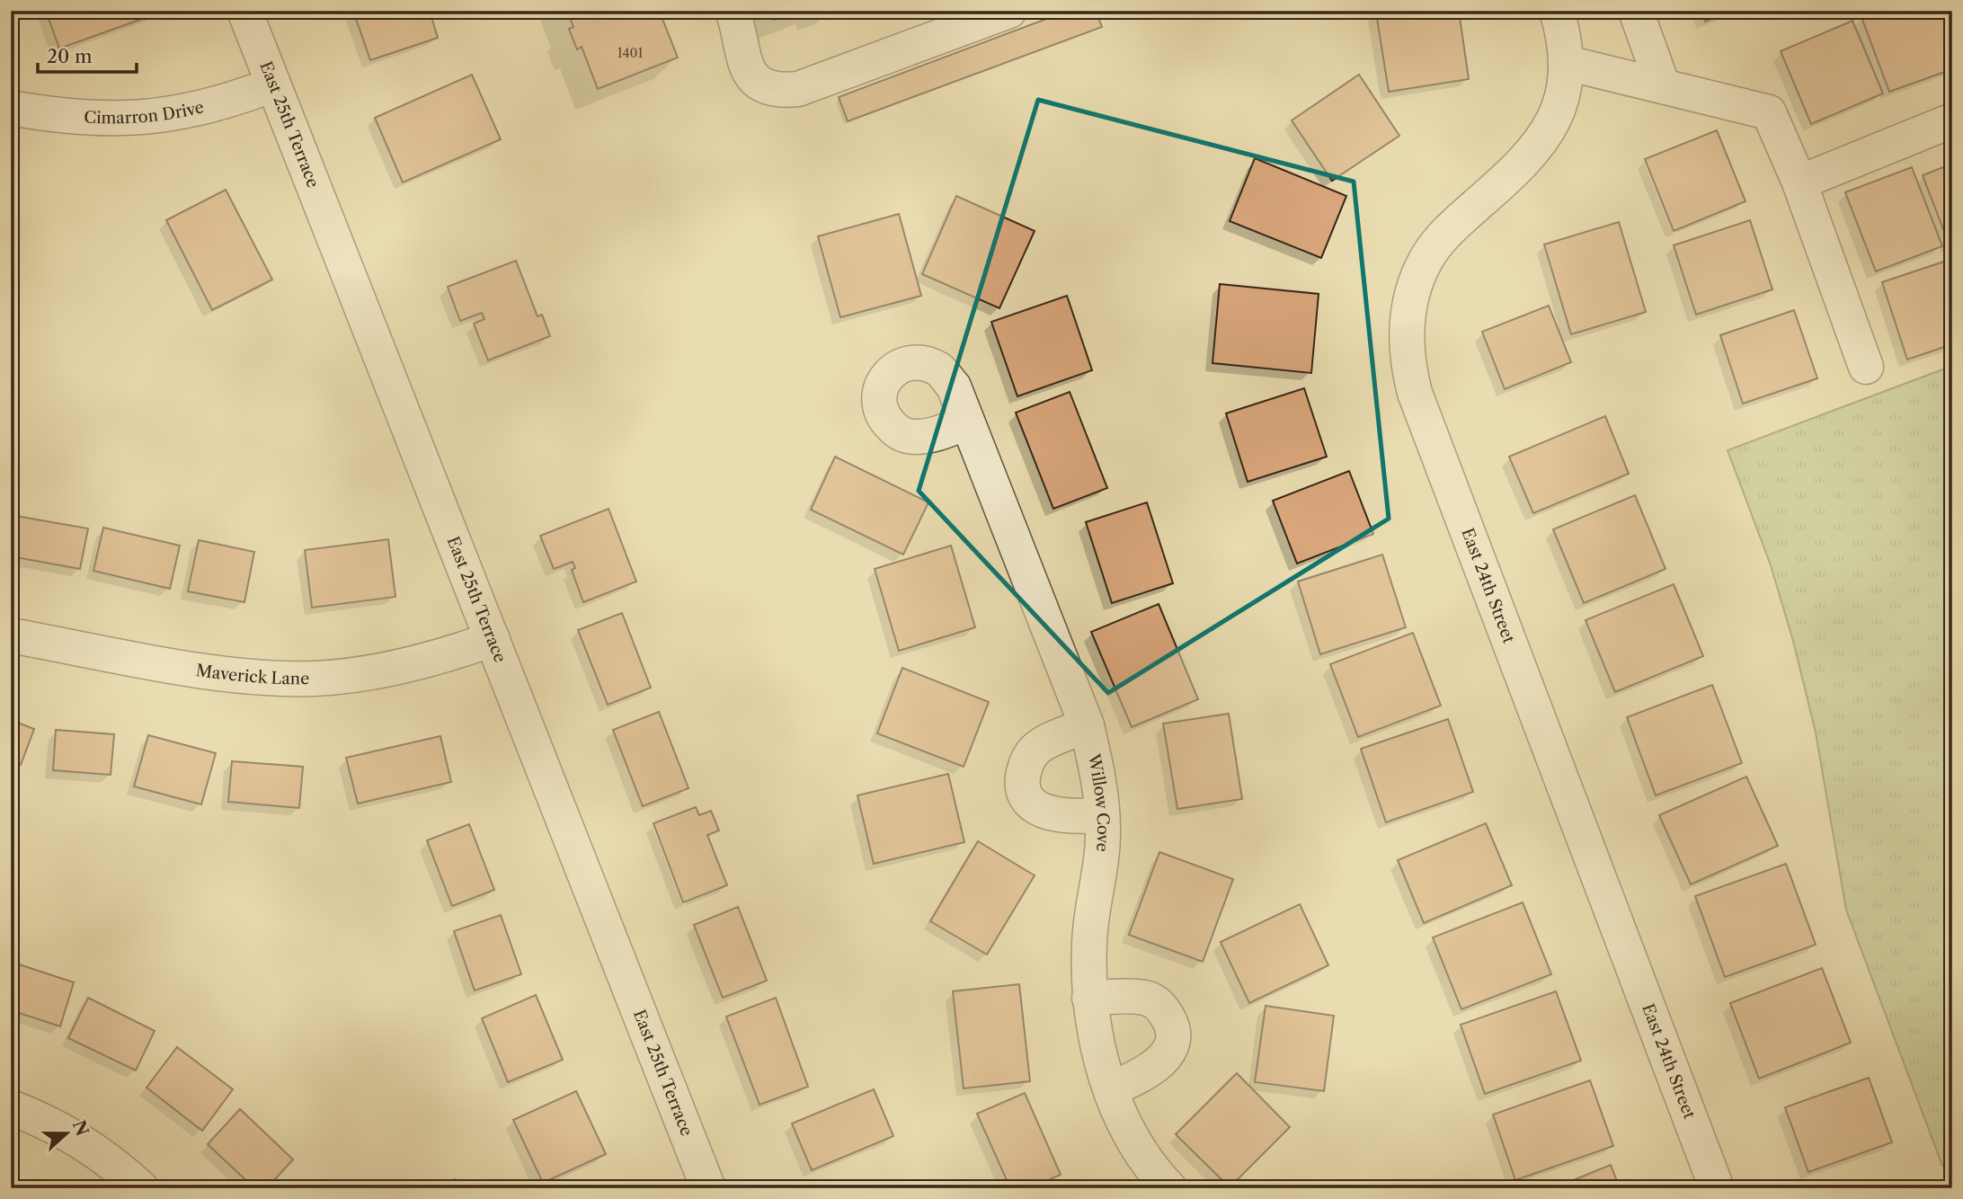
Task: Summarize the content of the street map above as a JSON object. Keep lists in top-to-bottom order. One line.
{"streets":{"street":["Cimarron Drive","East 25th Terrace","East 24th Street","Maverick Lane","Willow Cove"]},"crossings":[["Cimarron Drive","East 25th Terrace"],["East 25th Terrace","Maverick Lane"]],"house_numbers":["1401"],"scale_bar":"20 m","north":"right"}
